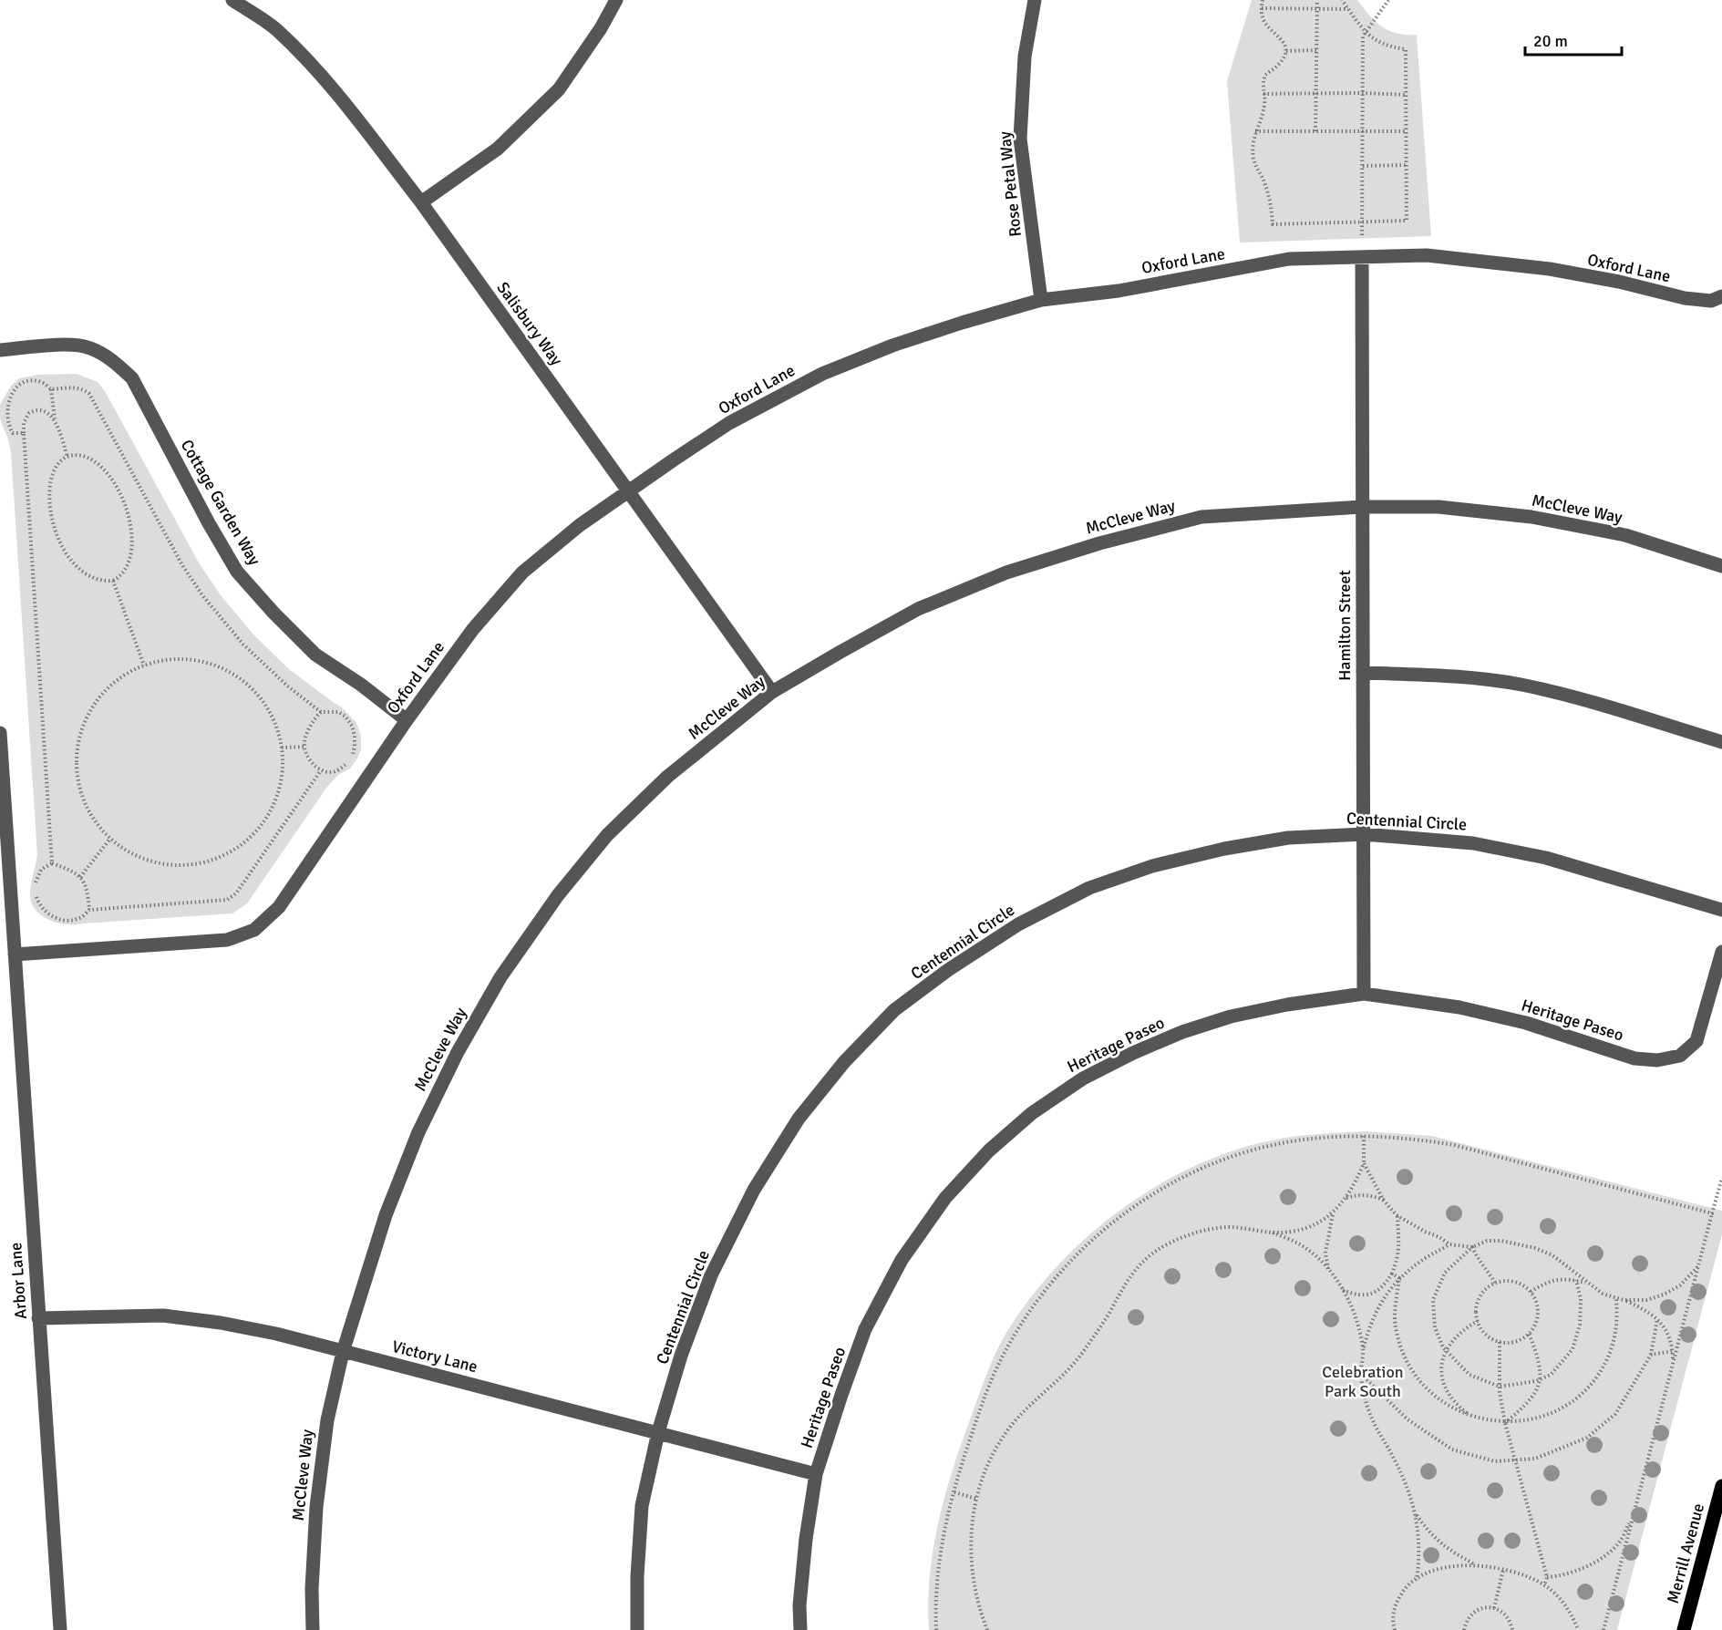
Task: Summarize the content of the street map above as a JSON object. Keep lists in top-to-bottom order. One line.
{"streets":{"main road":["Merrill Avenue"],"street":["Rose Petal Way","Oxford Lane","Salisbury Way","Cottage Garden Way","McCleve Way","Hamilton Street","Centennial Circle","Heritage Paseo","Arbor Lane","Victory Lane"]},"crossings":[["Rose Petal Way","Oxford Lane"],["Oxford Lane","Salisbury Way"],["Oxford Lane","Cottage Garden Way"],["Oxford Lane","Hamilton Street"],["Oxford Lane","Arbor Lane"],["Salisbury Way","McCleve Way"],["McCleve Way","Hamilton Street"],["McCleve Way","Victory Lane"],["Hamilton Street","Centennial Circle"],["Hamilton Street","Heritage Paseo"],["Centennial Circle","Victory Lane"],["Heritage Paseo","Victory Lane"],["Arbor Lane","Victory Lane"]],"parks":["Celebration Park South"],"scale_bar":"20 m"}
